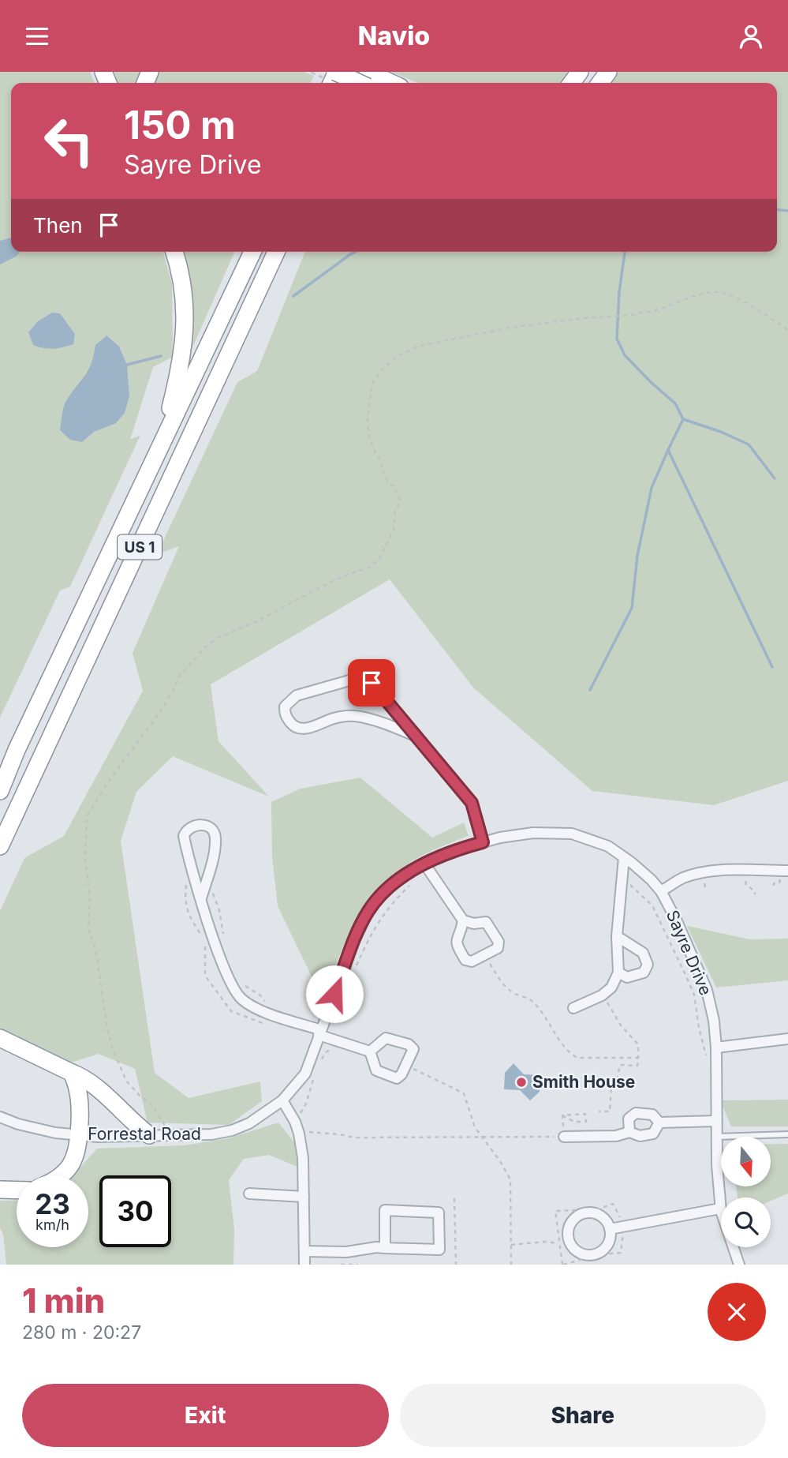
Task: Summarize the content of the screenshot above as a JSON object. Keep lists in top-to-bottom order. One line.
{"streets":{"highway":["US 1"],"street":["Sayre Drive","Forrestal Road"]},"crossings":[["Sayre Drive","Forrestal Road"]],"places":["Smith House"],"north":"bottom","page":{"header":"Navio","turn":["150 m","Sayre Drive"],"then":"Then","speed":"23 km/h","limit":"30","heading":["1 min","280 m · 20:27"],"buttons":["Exit","Share"]}}
